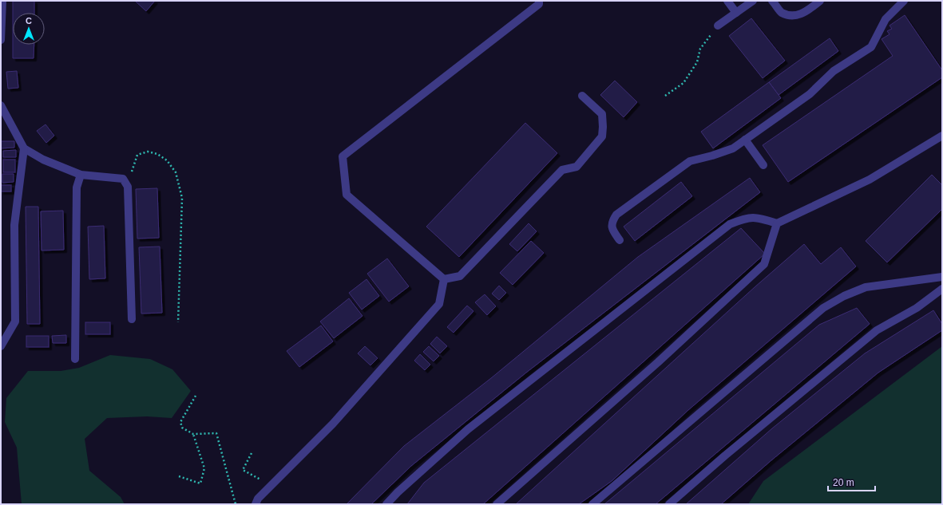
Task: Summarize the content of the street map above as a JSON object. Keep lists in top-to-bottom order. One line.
{"scale_bar":"20 m","north":"top"}
